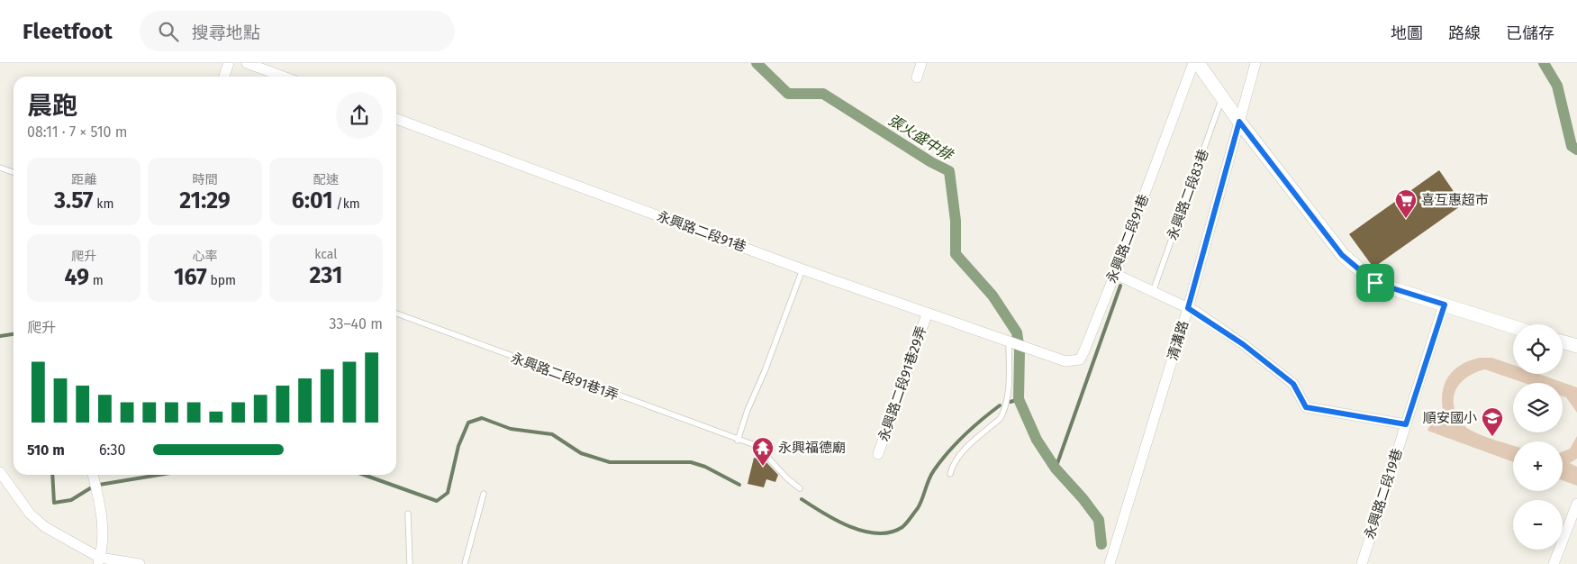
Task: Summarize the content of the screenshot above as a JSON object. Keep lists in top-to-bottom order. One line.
{"streets":{"street":["永興路二段91巷","清溝路","永興路二段91巷29弄","永興路二段19巷"],"lane":["永興路二段83巷","永興路二段91巷1弄"]},"crossings":[["永興路二段91巷","永興路二段91巷29弄"]],"water":["張火盛中排"],"places":{"supermarket":["喜互惠超市"],"school or university":["順安國小"],"temple":["永興福德廟"]},"page":{"header":"Fleetfoot","search":"搜尋地點","nav":["地圖","路線","已儲存"],"heading":["晨跑","08:11 · 7 × 510 m"],"stats":[["距離","3.57 km"],["時間","21:29"],["配速","6:01 /km"],["爬升","49 m"],["心率","167 bpm"],["kcal","231"]],"chart":["爬升","33–40 m"],"map_buttons":["+","−"],"list":[{"name":"510 m","note":"6:30"}]}}
